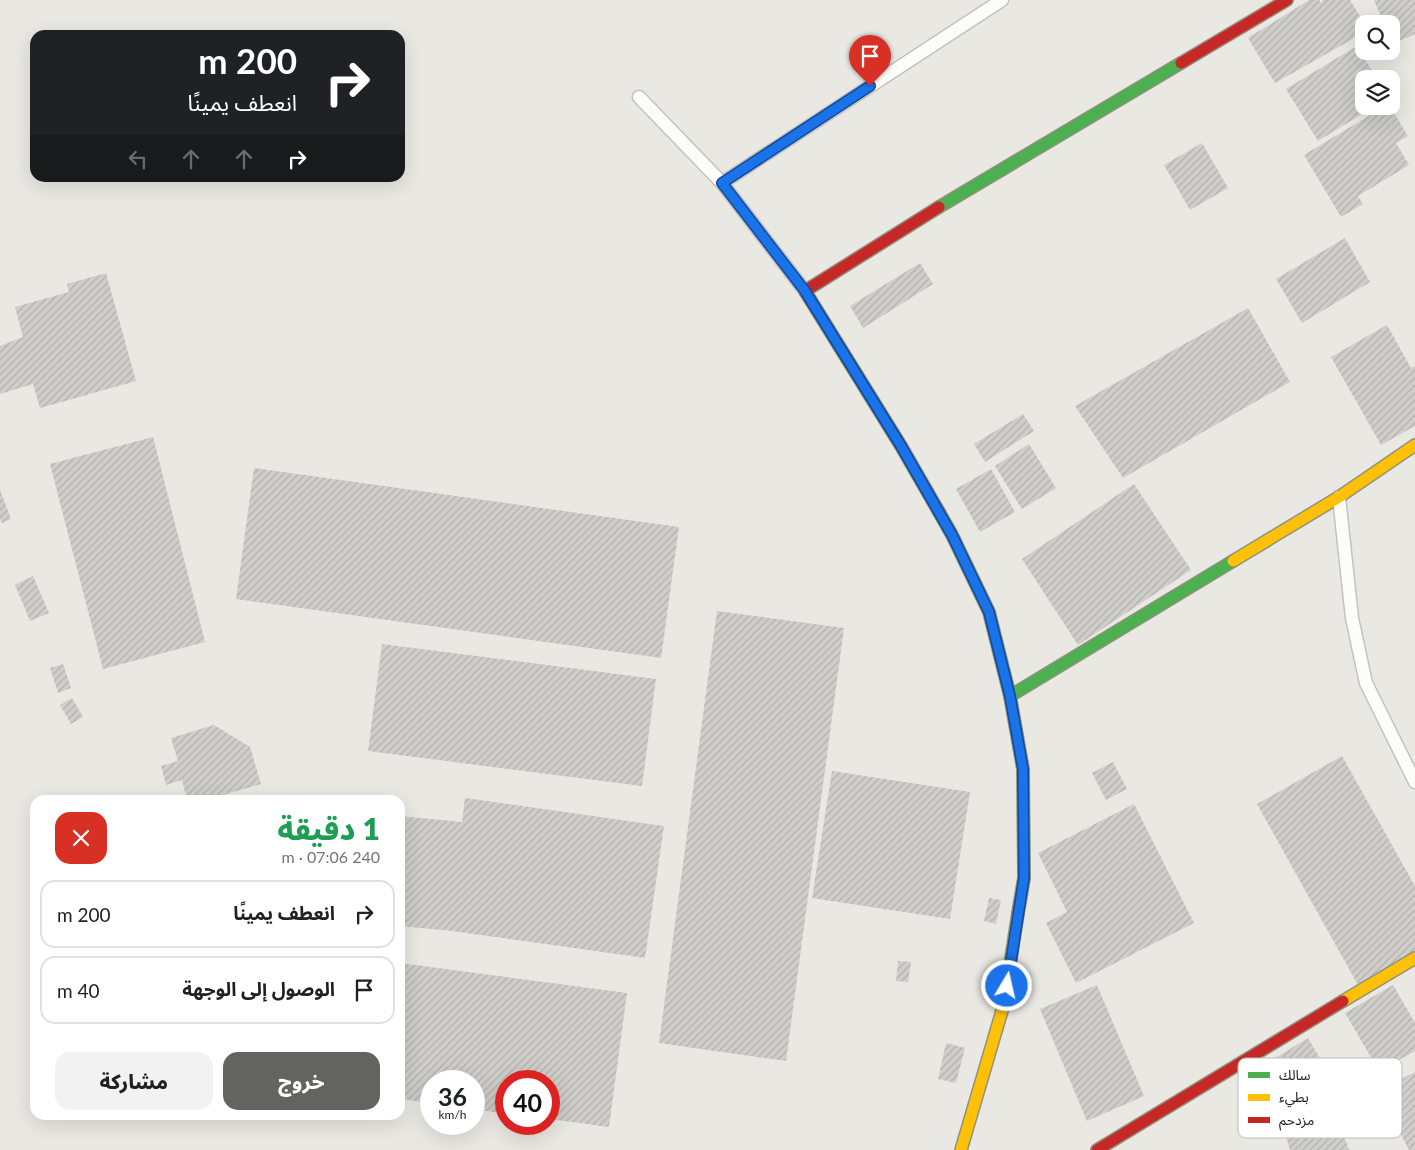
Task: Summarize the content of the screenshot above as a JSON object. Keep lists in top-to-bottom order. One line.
{"legend":["سالك","بطيء","مزدحم"],"page":{"turn":["200 m","انعطف يمينًا"],"heading":["1 دقيقة","240 m · 07:06"],"list":[{"name":"انعطف يمينًا","value":"200 m"},{"name":"الوصول إلى الوجهة","value":"40 m"}],"buttons":["خروج","مشاركة"],"speed":"36 km/h","limit":"40"}}
